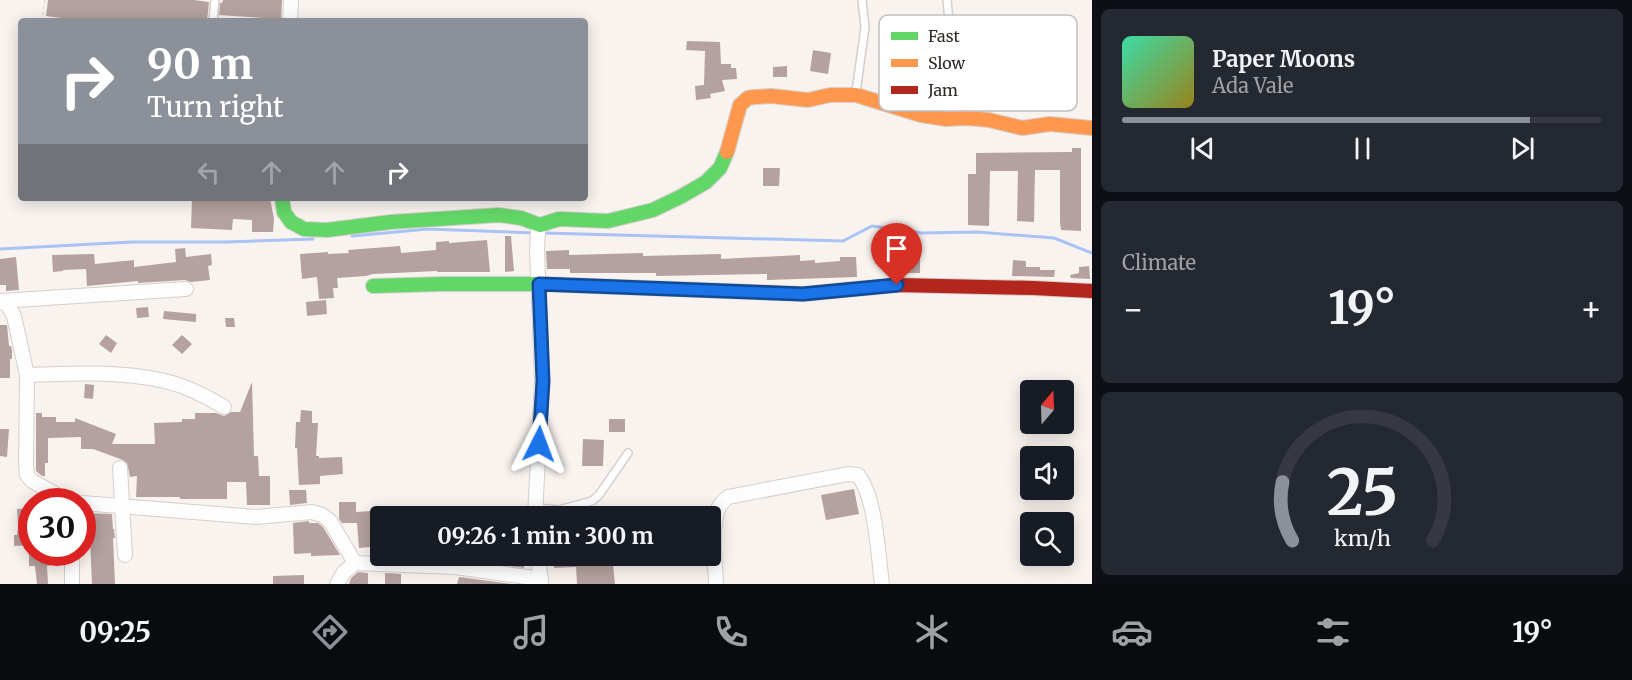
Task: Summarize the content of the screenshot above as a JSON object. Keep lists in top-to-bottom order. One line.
{"legend":["Fast","Slow","Jam"],"north":"top","page":{"turn":["90 m","Turn right"],"song":["Paper Moons","Ada Vale"],"tile":"Climate","heat":["−","19°","+"],"limit":"30","trip":"09:26 · 1 min · 300 m","tabs":["09:25","19°"],"gauge":["25","km/h"]}}
